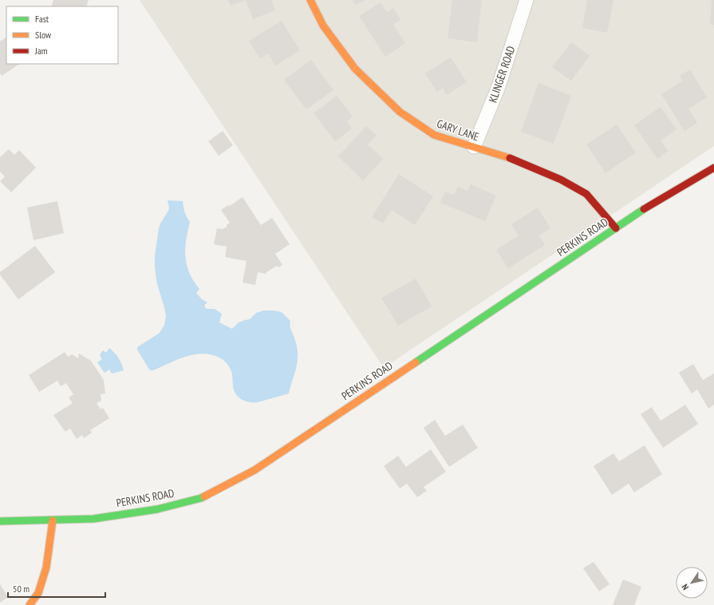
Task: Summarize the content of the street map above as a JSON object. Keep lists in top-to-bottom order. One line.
{"streets":{"main road":["GARY LANE","PERKINS ROAD"],"street":["KLINGER ROAD"]},"crossings":[["KLINGER ROAD","GARY LANE"],["GARY LANE","PERKINS ROAD"]],"legend":["Fast","Slow","Jam"],"scale_bar":"50 m","north":"bottom left"}
